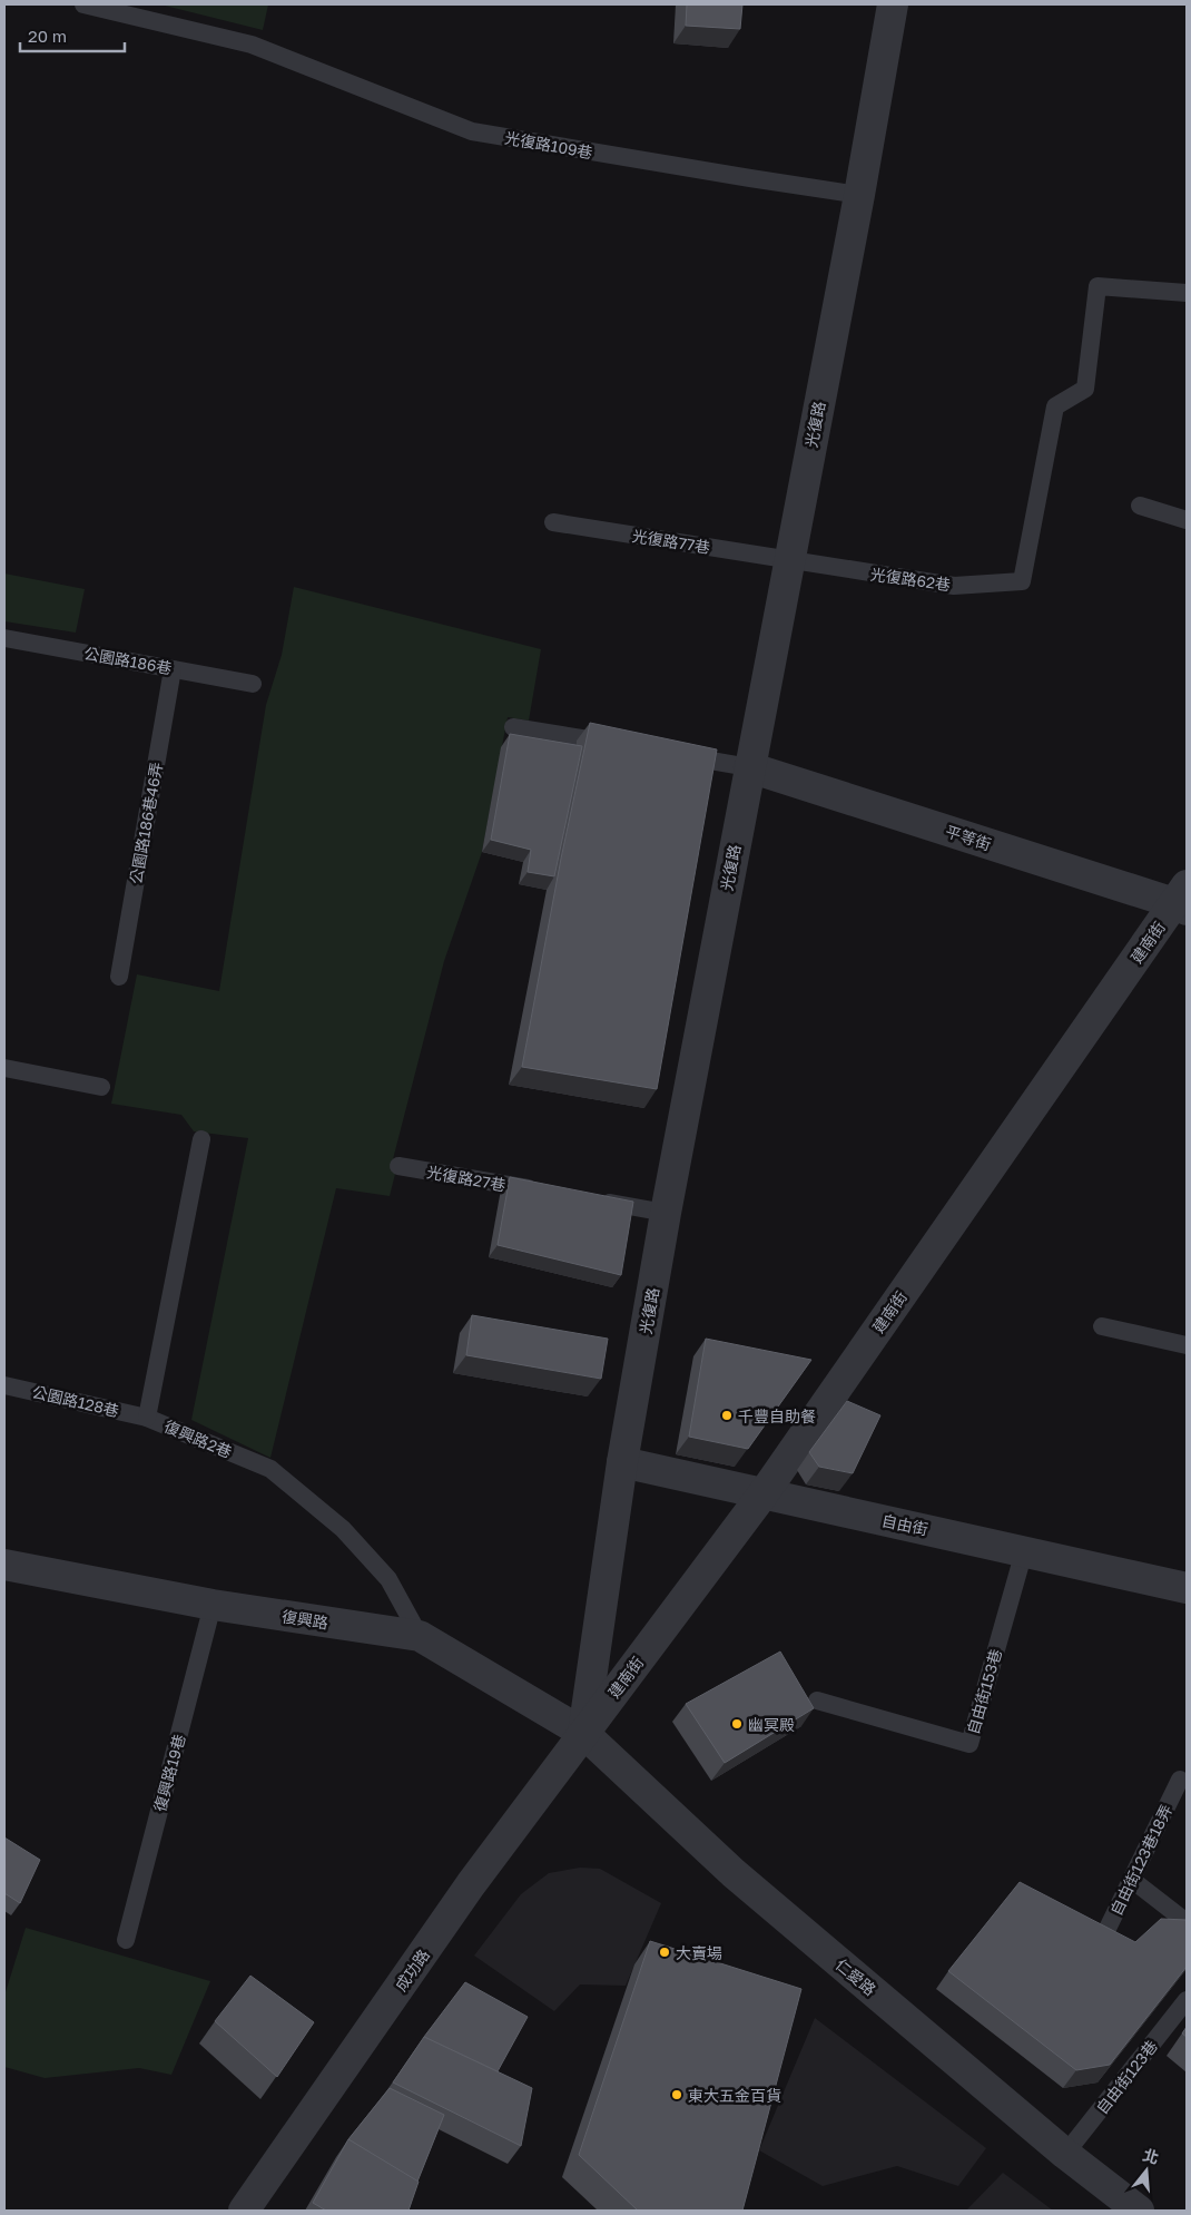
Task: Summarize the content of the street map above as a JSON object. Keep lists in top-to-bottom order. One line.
{"streets":{"street":["光復路","平等街","建南街","自由街","復興路","成功路","仁愛路"],"lane":["光復路109巷","光復路77巷","光復路62巷","公園路186巷","公園路186巷46弄","光復路27巷","公園路128巷","復興路2巷","自由街153巷","復興路19巷","自由街123巷18弄","自由街123巷"]},"crossings":[["光復路109巷","光復路"],["光復路","光復路77巷"],["光復路","光復路62巷"],["光復路","平等街"],["光復路","建南街"],["光復路","自由街"],["光復路","復興路"],["光復路","成功路"],["光復路","仁愛路"],["光復路77巷","光復路62巷"],["公園路186巷","公園路186巷46弄"],["平等街","建南街"],["建南街","自由街"],["建南街","復興路"],["建南街","成功路"],["建南街","仁愛路"],["公園路128巷","復興路2巷"],["復興路2巷","復興路"],["自由街","自由街153巷"],["復興路","復興路19巷"],["復興路","成功路"],["復興路","仁愛路"],["成功路","仁愛路"],["仁愛路","自由街123巷"]],"places":["千豐自助餐","幽冥殿","大賣場","東大五金百貨"],"scale_bar":"20 m","north":"top"}
